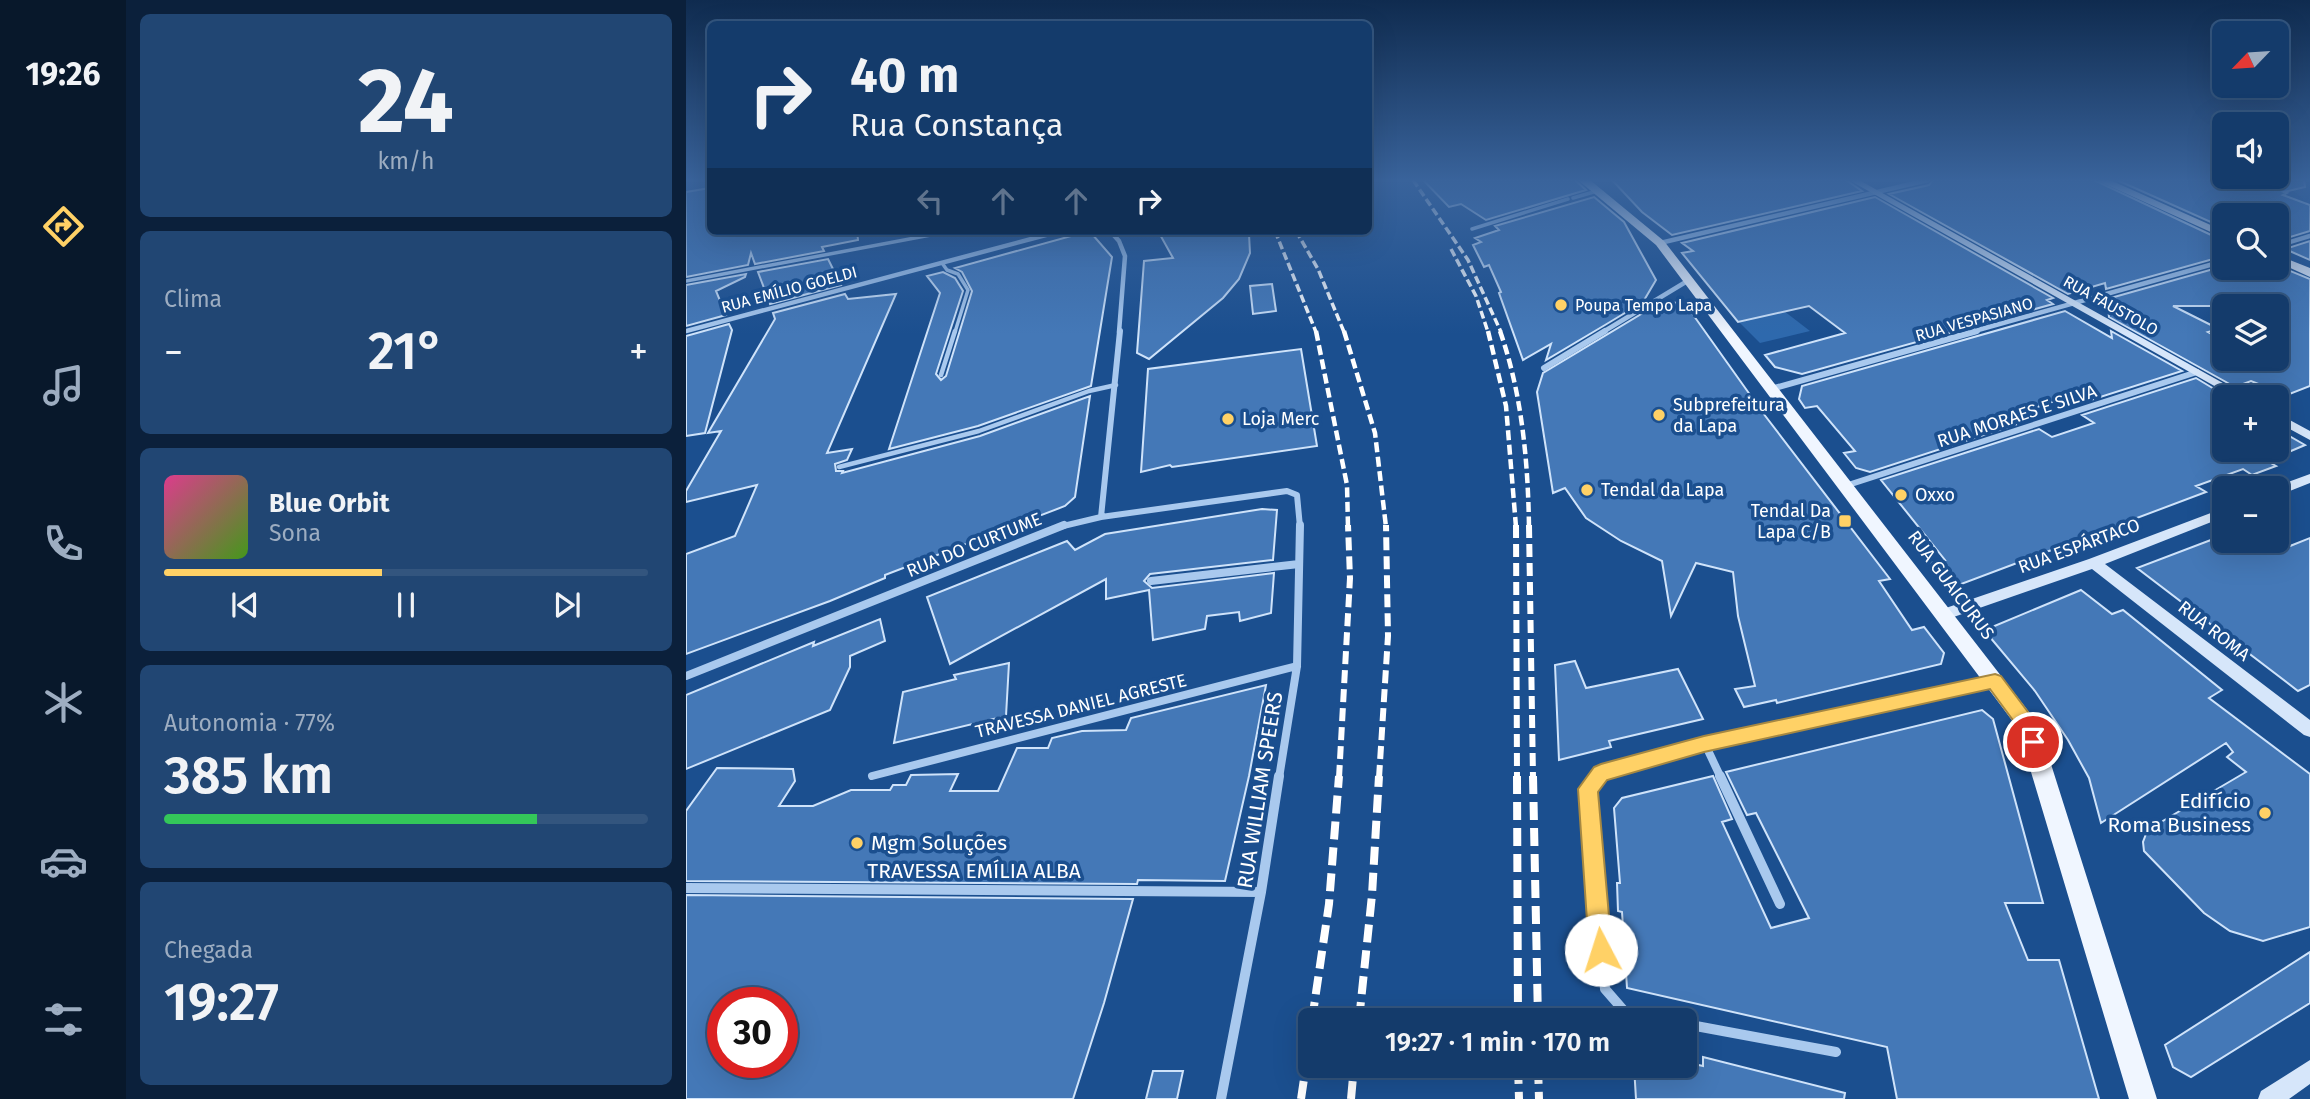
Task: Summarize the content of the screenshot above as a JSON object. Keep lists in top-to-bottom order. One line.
{"streets":{"main road":["RUA GUAICURUS"],"street":["RUA EMÍLIO GOELDI","RUA FAUSTOLO","RUA VESPASIANO","RUA MORAES E SILVA","RUA DO CURTUME","RUA ESPÁRTACO","RUA ROMA","TRAVESSA DANIEL AGRESTE","RUA WILLIAM SPEERS","TRAVESSA EMÍLIA ALBA"]},"crossings":[["RUA FAUSTOLO","RUA VESPASIANO"],["RUA FAUSTOLO","RUA MORAES E SILVA"],["RUA VESPASIANO","RUA GUAICURUS"],["RUA MORAES E SILVA","RUA GUAICURUS"],["RUA DO CURTUME","RUA WILLIAM SPEERS"],["RUA ESPÁRTACO","RUA GUAICURUS"],["RUA ESPÁRTACO","RUA ROMA"],["TRAVESSA DANIEL AGRESTE","RUA WILLIAM SPEERS"],["RUA WILLIAM SPEERS","TRAVESSA EMÍLIA ALBA"]],"places":{"other":["Poupa Tempo Lapa","Subprefeitura da Lapa","Loja Merc","Tendal da Lapa","Oxxo","Edifício Roma Business","Mgm Soluções"],"transit":["Tendal Da Lapa C/B"]},"north":"bottom left","page":{"tabs":"19:26","tile":[["24","km/h"],"Clima",["Autonomia · 77%","385 km"],["Chegada","19:27"]],"map_buttons":["+","−"],"turn":["40 m","Rua Constança"],"heat":["−","21°","+"],"song":["Blue Orbit","Sona"],"limit":"30","trip":"19:27 · 1 min · 170 m"}}
